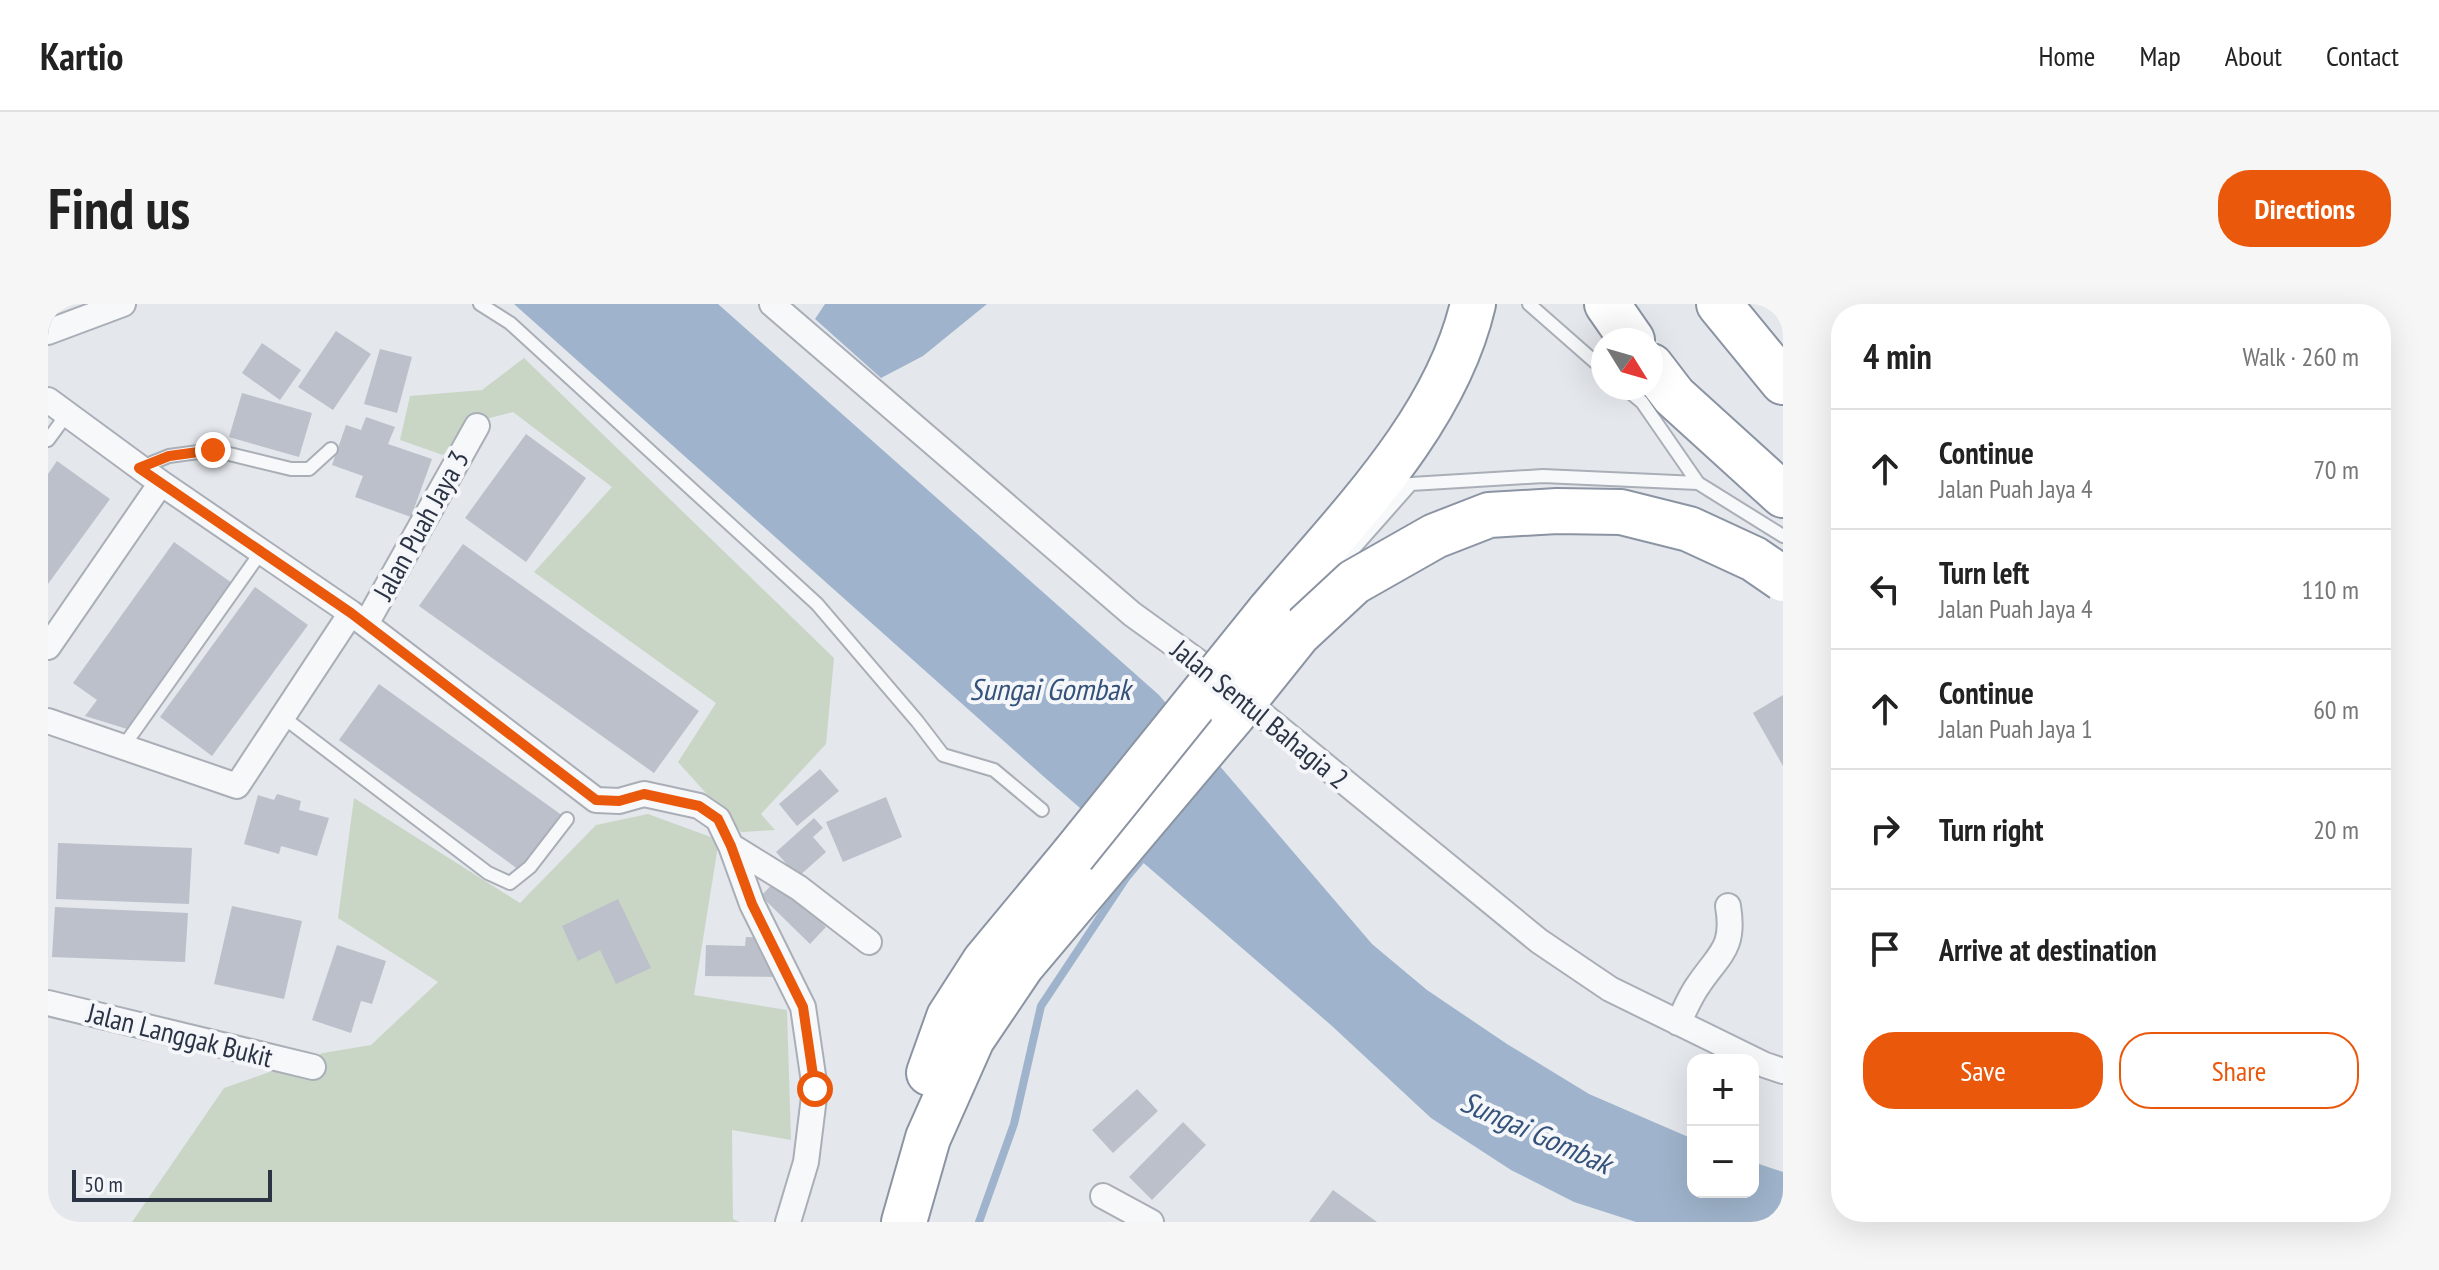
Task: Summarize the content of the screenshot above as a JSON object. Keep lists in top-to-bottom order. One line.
{"streets":{"street":["Jalan Puah Jaya 3","Jalan Sentul Bahagia 2","Jalan Langgak Bukit"]},"water":["Sungai Gombak"],"scale_bar":"50 m","north":"bottom right","page":{"header":"Kartio","nav":["Home","Map","About","Contact"],"buttons":["Directions",["Save","Share"]],"title":"Find us","heading":["4 min","Walk · 260 m"],"list":[["Continue","Jalan Puah Jaya 4","70 m"],["Turn left","Jalan Puah Jaya 4","110 m"],["Continue","Jalan Puah Jaya 1","60 m"],["Turn right","20 m"],"Arrive at destination"],"map_buttons":["+","−"],"scale":"50 m"}}
